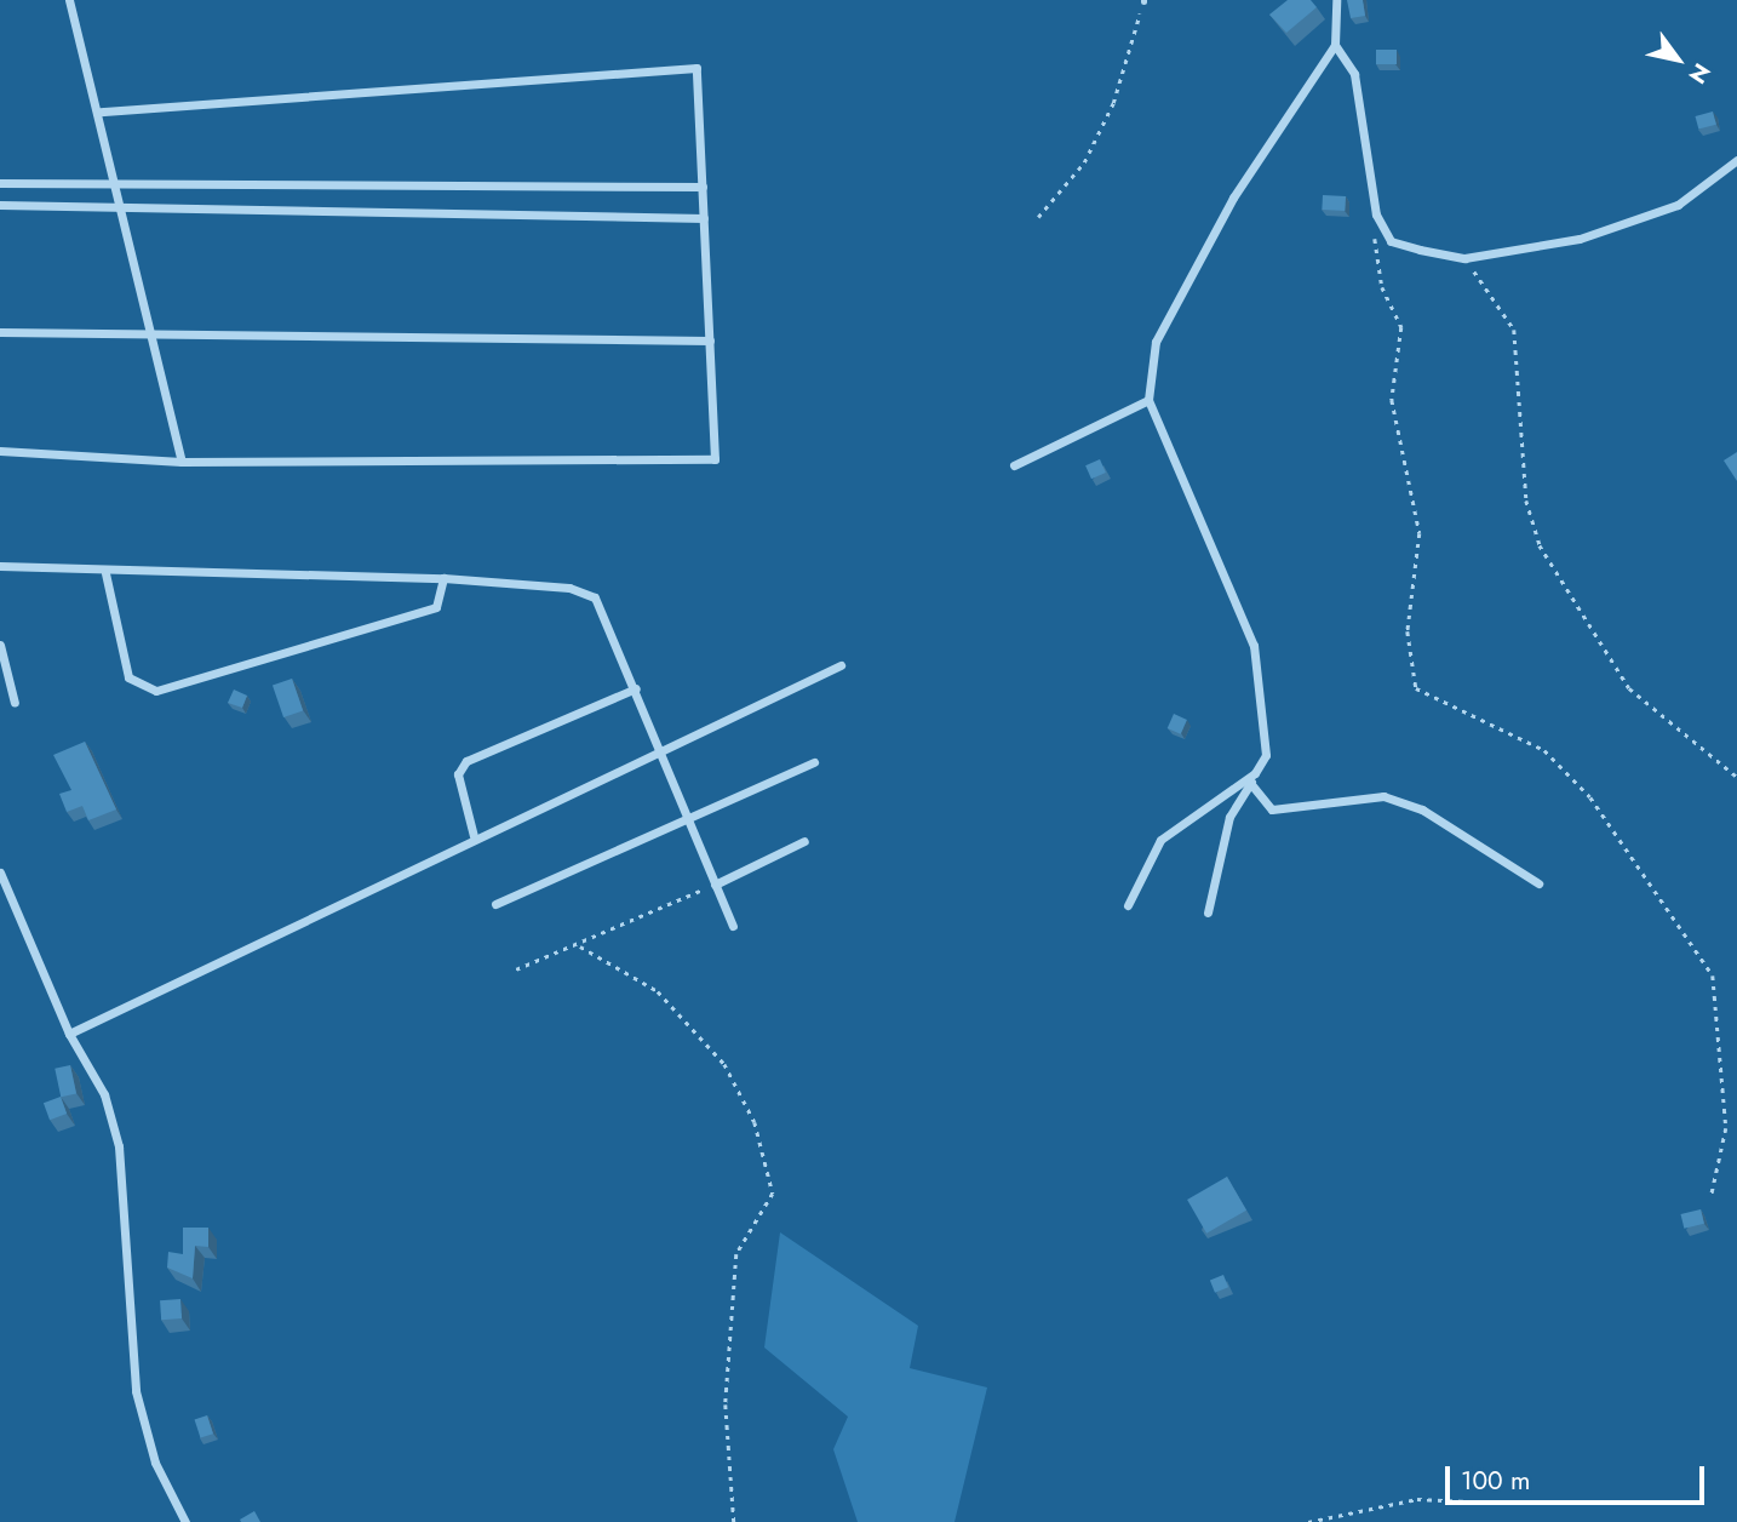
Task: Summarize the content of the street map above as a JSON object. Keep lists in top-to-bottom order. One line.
{"scale_bar":"100 m","north":"bottom right"}
